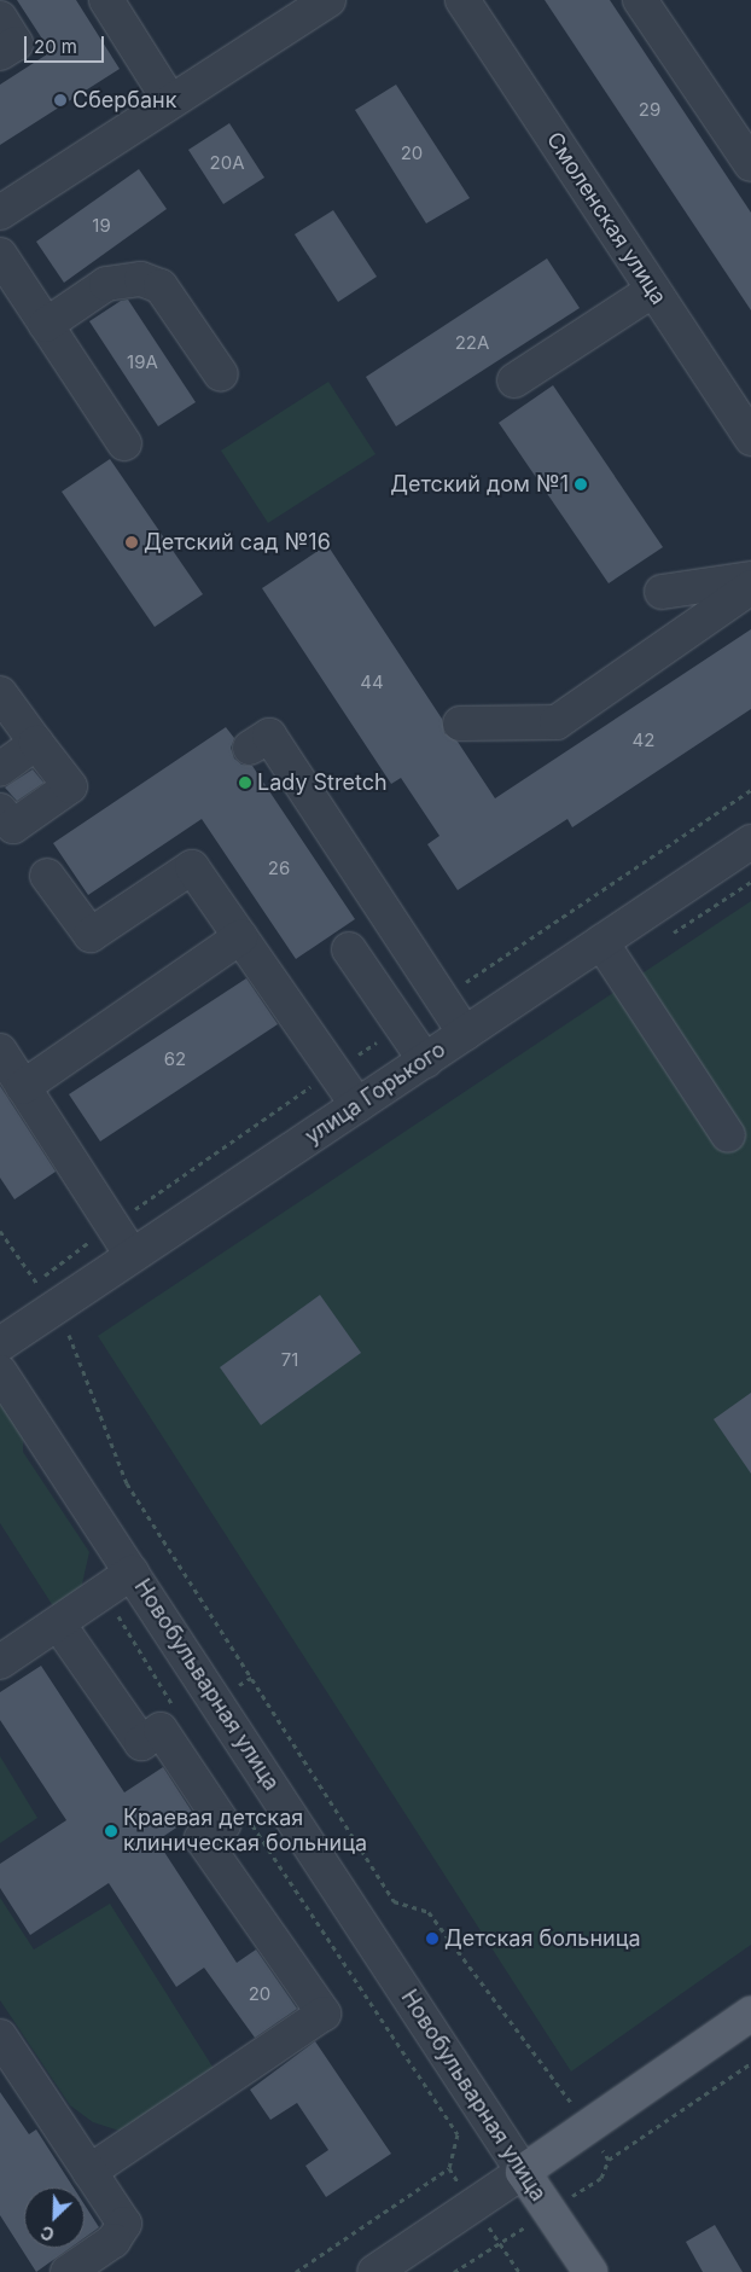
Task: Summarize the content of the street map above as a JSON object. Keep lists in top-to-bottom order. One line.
{"streets":{"main road":["Новобульварная улица"],"street":["Смоленская улица","улица Горького"]},"places":["Сбербанк","Детский дом №1","Детский сад №16","Lady Stretch","Краевая детская клиническая больница","Детская больница"],"house_numbers":["29","20","20А","19","22А","19А","44","42","26","62","71","20"],"scale_bar":"20 m","north":"bottom left"}
